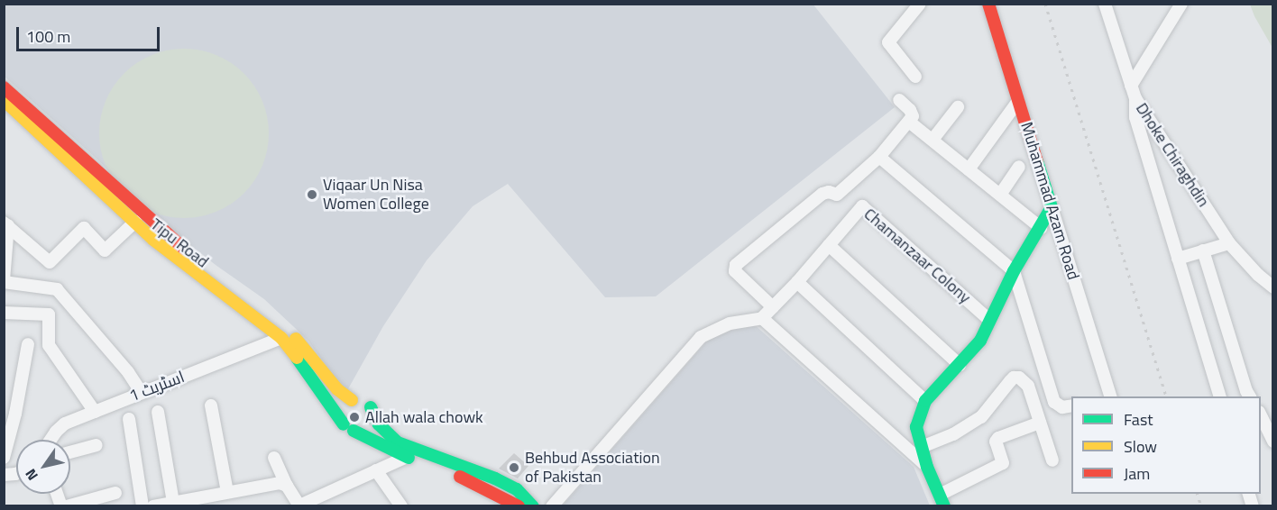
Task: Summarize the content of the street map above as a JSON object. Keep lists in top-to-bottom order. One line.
{"streets":{"main road":["Muhammad Azam Road","Tipu Road"],"street":["Dhoke Chiraghdin","Chamanzaar Colony","اسٹریٹ 1"]},"places":["Viqaar Un Nisa Women College","Allah wala chowk","Behbud Association of Pakistan"],"legend":["Fast","Slow","Jam"],"scale_bar":"100 m","north":"bottom left"}
